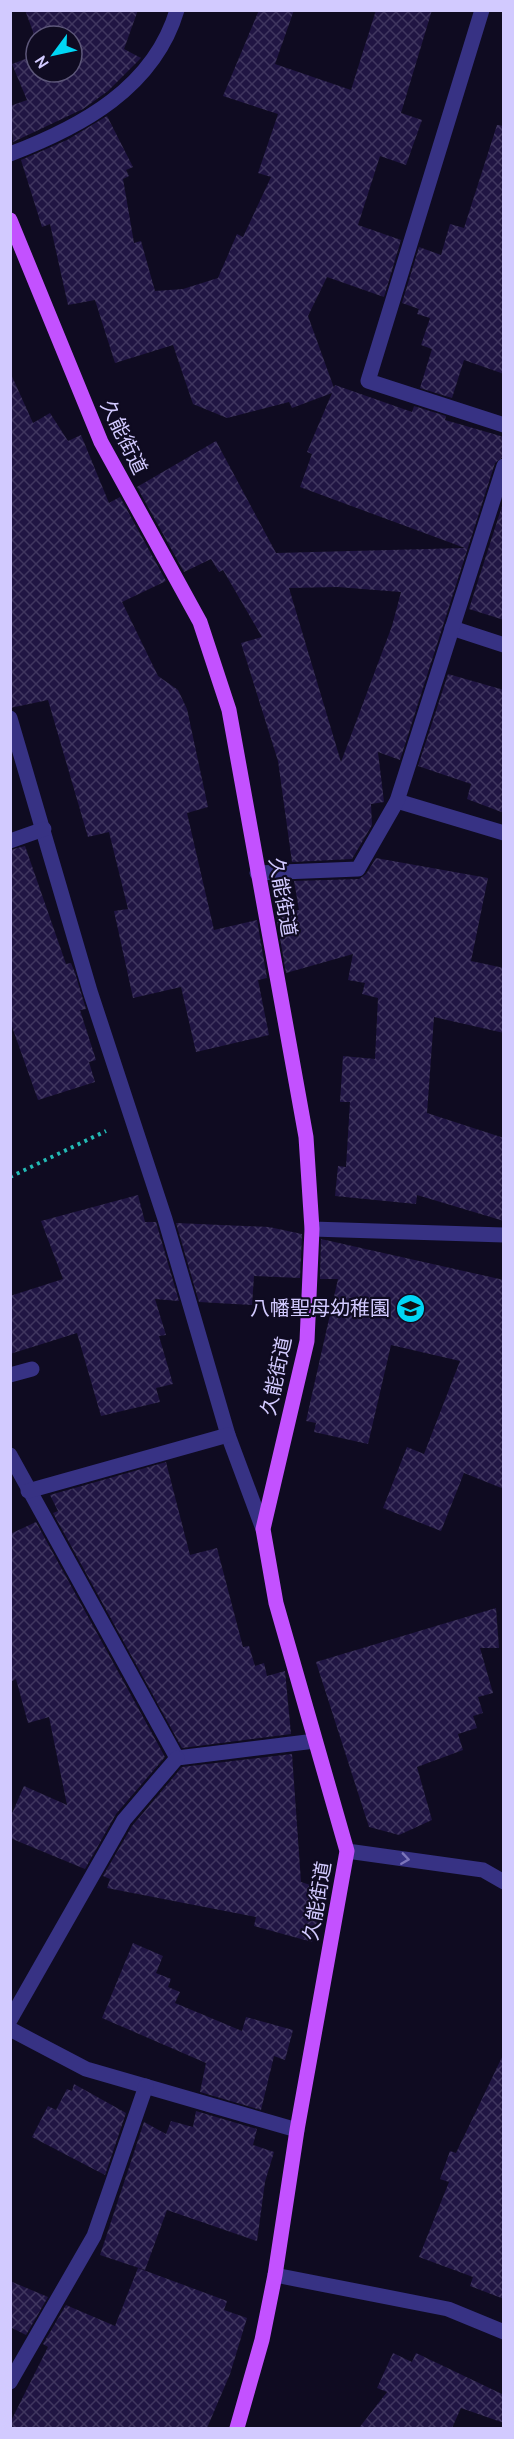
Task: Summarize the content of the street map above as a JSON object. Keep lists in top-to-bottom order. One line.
{"streets":{"main road":["久能街道"]},"places":{"school or university":["八幡聖母幼稚園"]},"north":"bottom left"}
